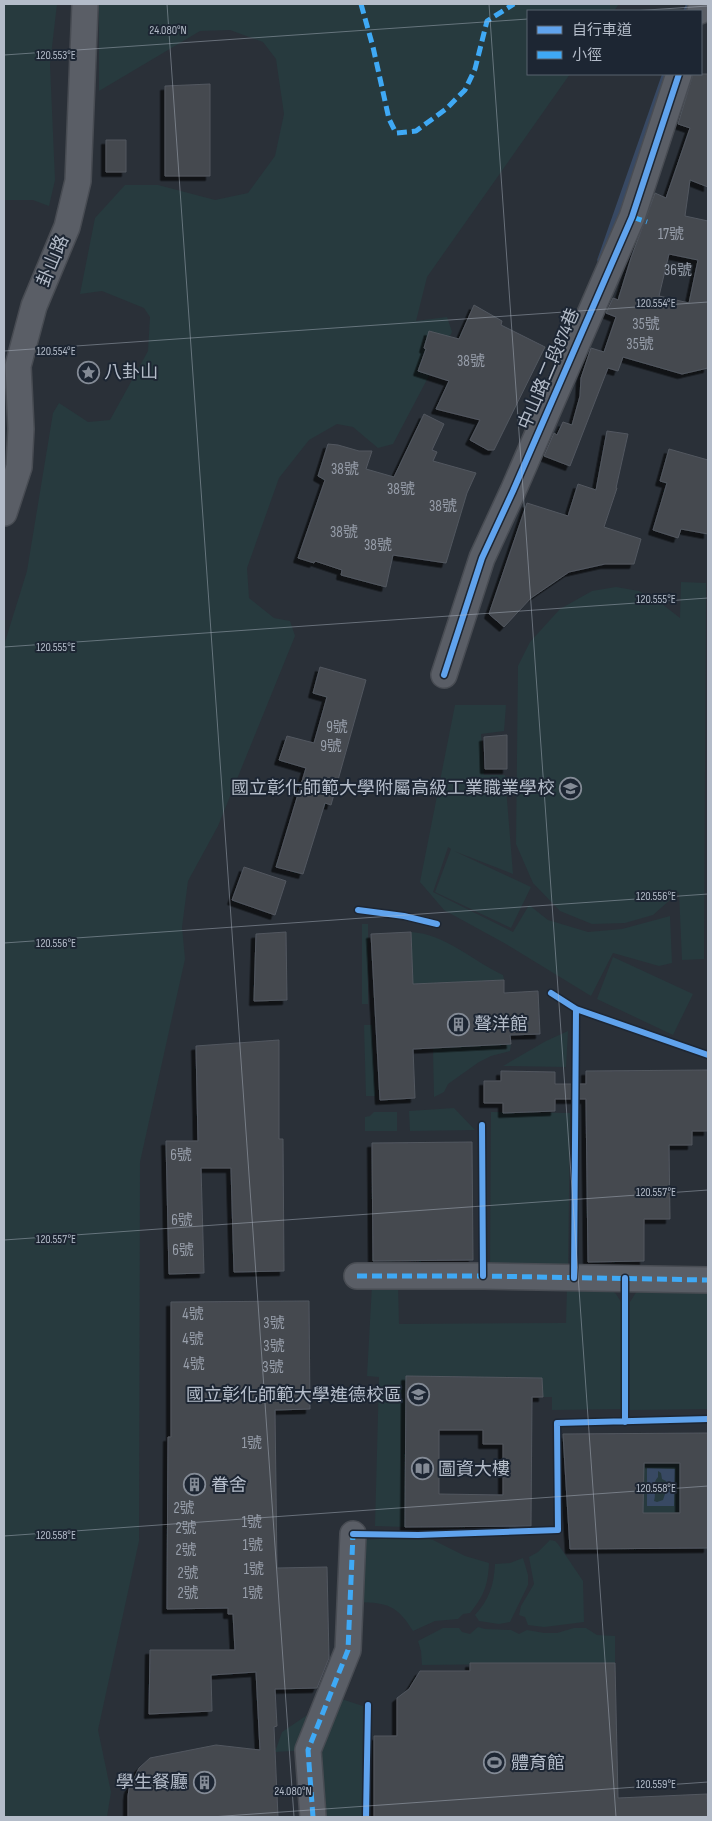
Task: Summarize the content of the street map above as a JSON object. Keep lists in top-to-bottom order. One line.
{"streets":{"street":["卦山路","中山路二段874巷"]},"places":{"place":["八卦山"],"school or university":["國立彰化師範大學附屬高級工業職業學校","國立彰化師範大學進德校區"],"building":["聲洋館","眷舍","學生餐廳"],"library":["圖資大樓"],"sports":["體育館"]},"house_numbers":["17號","36號","35號","35號","38號","38號","38號","38號","38號","38號","9號","9號","6號","6號","6號","4號","3號","4號","3號","4號","3號","1號","2號","1號","2號","1號","2號","1號","2號","2號","1號"],"legend":["自行車道","小徑"],"coordinates":["24.080°N","120.553°E","120.554°E","120.555°E","120.556°E","120.557°E","120.558°E","120.559°E"]}
